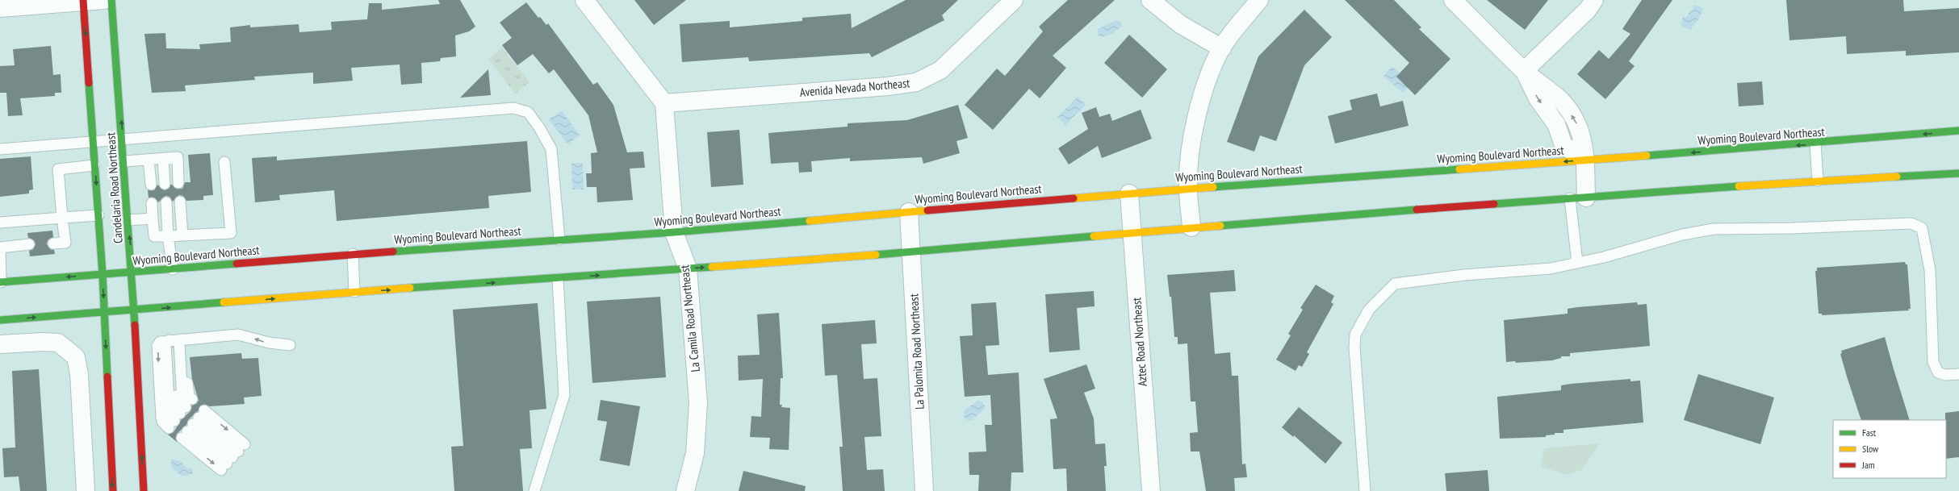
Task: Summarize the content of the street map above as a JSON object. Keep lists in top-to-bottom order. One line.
{"streets":{"main road":["Wyoming Boulevard Northeast","Candelaria Road Northeast"],"street":["Avenida Nevada Northeast","La Camila Road Northeast","Aztec Road Northeast","La Palomita Road Northeast"]},"crossings":[["Avenida Nevada Northeast","La Camila Road Northeast"],["Wyoming Boulevard Northeast","Candelaria Road Northeast"],["Wyoming Boulevard Northeast","La Camila Road Northeast"],["Wyoming Boulevard Northeast","Aztec Road Northeast"],["Wyoming Boulevard Northeast","La Palomita Road Northeast"]],"legend":["Fast","Slow","Jam"]}
